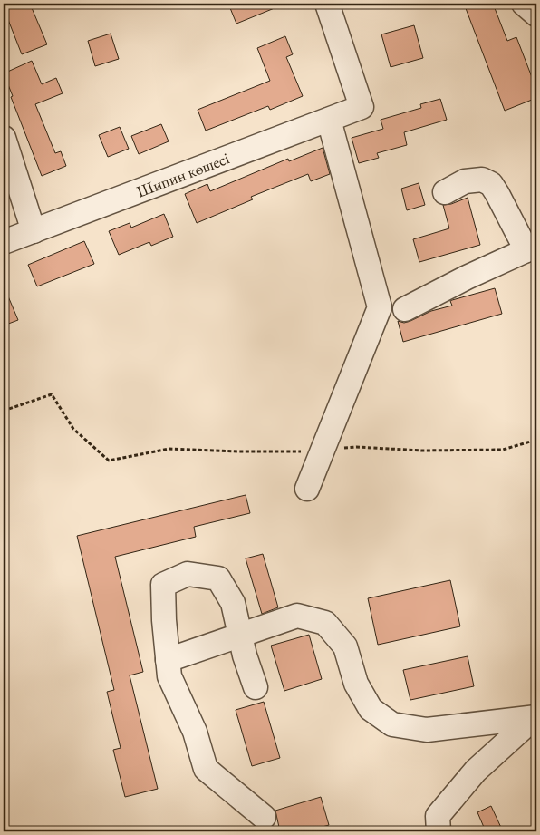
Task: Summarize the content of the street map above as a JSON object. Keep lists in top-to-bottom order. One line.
{"streets":{"street":["Шипин көшесі"]}}
